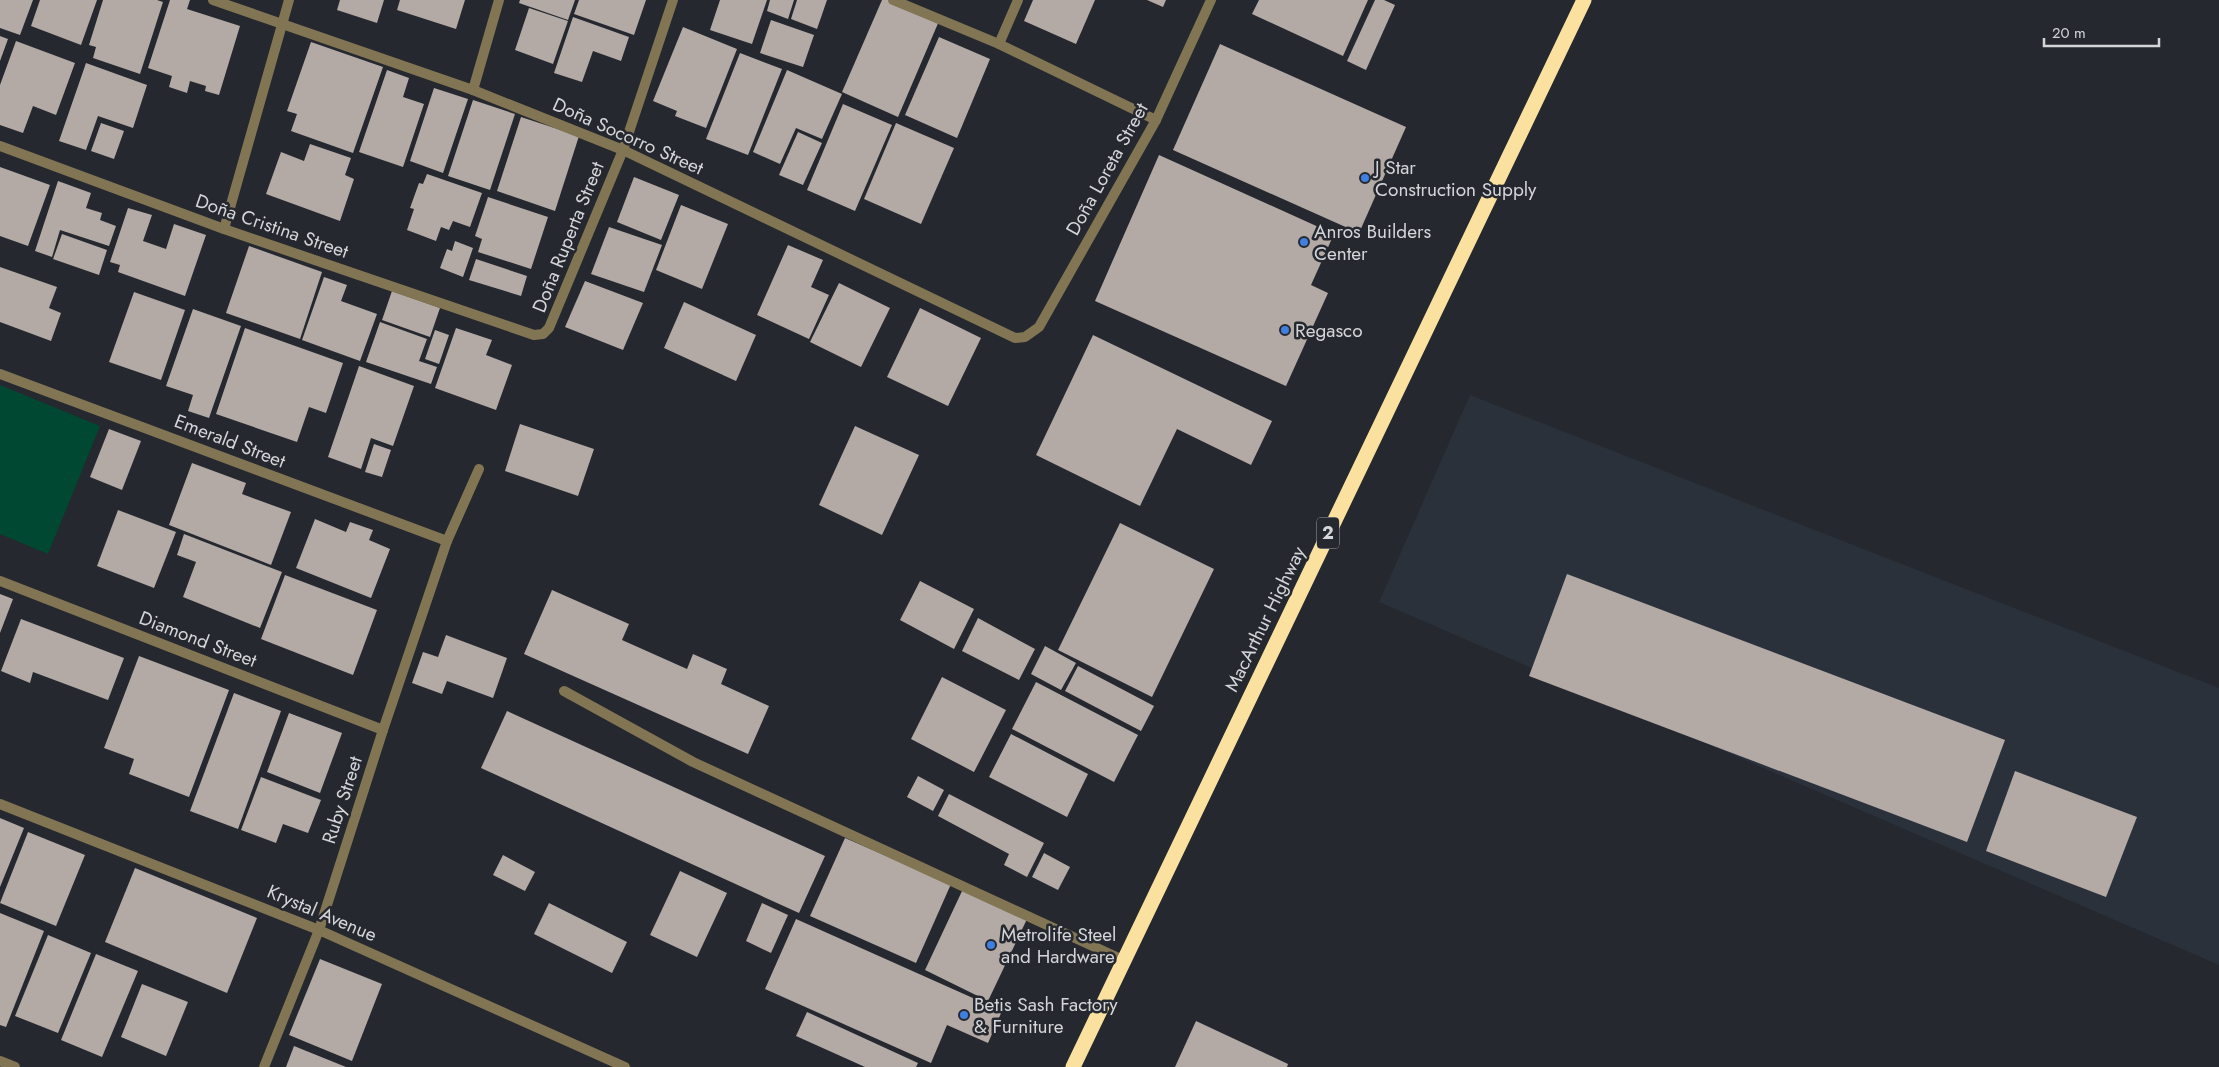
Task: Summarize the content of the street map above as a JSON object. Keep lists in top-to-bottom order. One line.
{"streets":{"highway":["2","MacArthur Highway"],"street":["Doña Socorro Street","Doña Loreta Street","Doña Cristina Street","Doña Ruperta Street","Emerald Street","Diamond Street","Ruby Street","Krystal Avenue"]},"crossings":[["Doña Socorro Street","Doña Loreta Street"],["Doña Socorro Street","Doña Ruperta Street"],["Doña Cristina Street","Doña Ruperta Street"],["Emerald Street","Ruby Street"],["Diamond Street","Ruby Street"],["Ruby Street","Krystal Avenue"]],"places":["J Star Construction Supply","Anros Builders Center","Regasco","Metrolife Steel and Hardware","Betis Sash Factory & Furniture"],"scale_bar":"20 m"}
